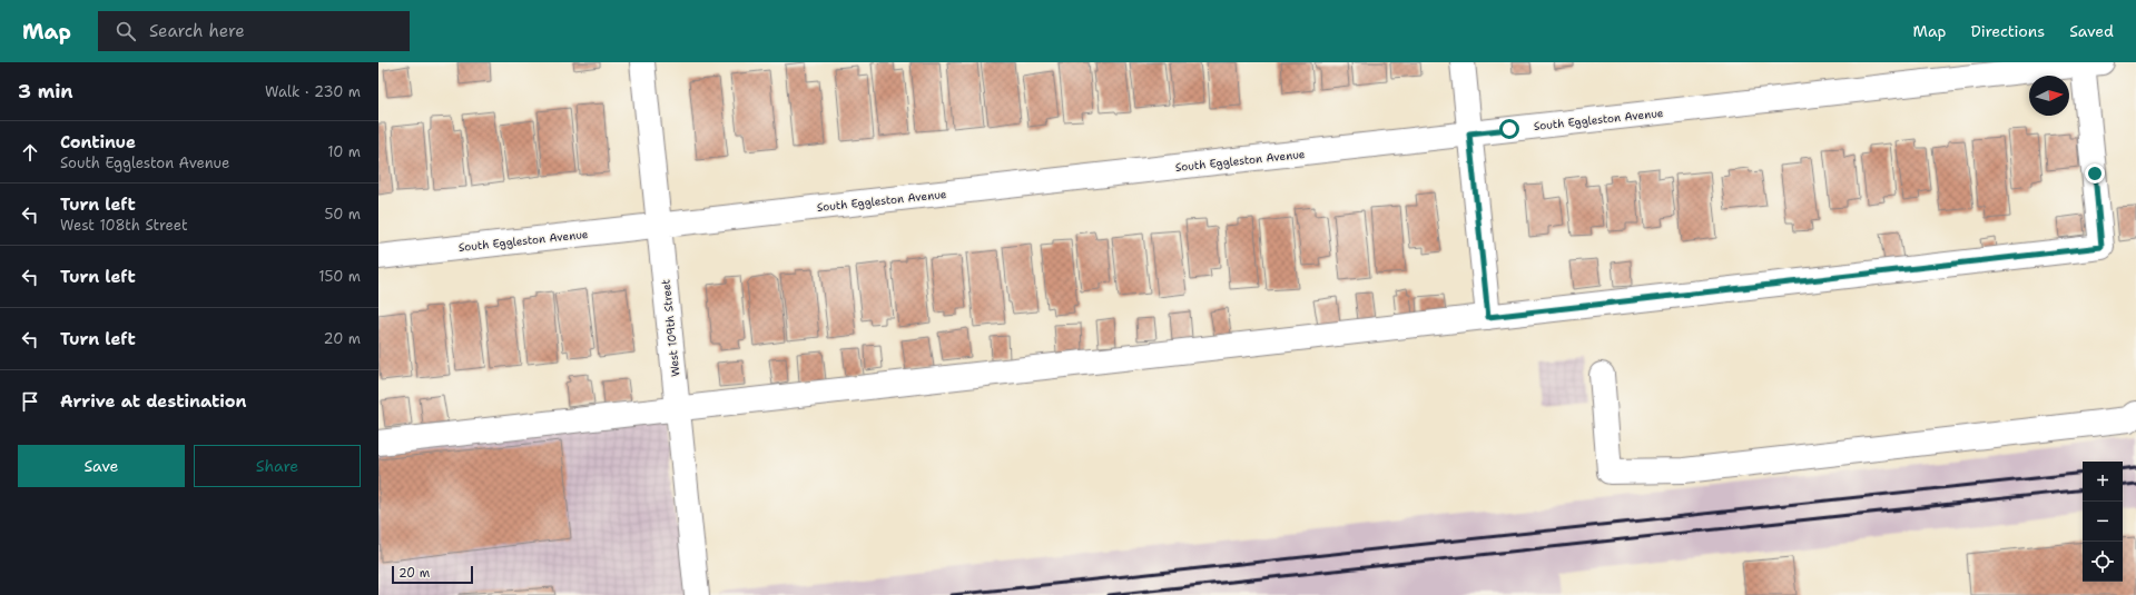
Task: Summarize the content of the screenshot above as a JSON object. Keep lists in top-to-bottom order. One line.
{"streets":{"street":["South Eggleston Avenue","West 109th Street"]},"crossings":[["South Eggleston Avenue","West 109th Street"]],"scale_bar":"20 m","north":"right","page":{"header":"Map","search":"Search here","nav":["Map","Directions","Saved"],"heading":["3 min","Walk · 230 m"],"list":[["Continue","South Eggleston Avenue","10 m"],["Turn left","West 108th Street","50 m"],["Turn left","150 m"],["Turn left","20 m"],"Arrive at destination"],"buttons":["Save","Share"],"map_buttons":["+","−"],"scale":"20 m"}}
